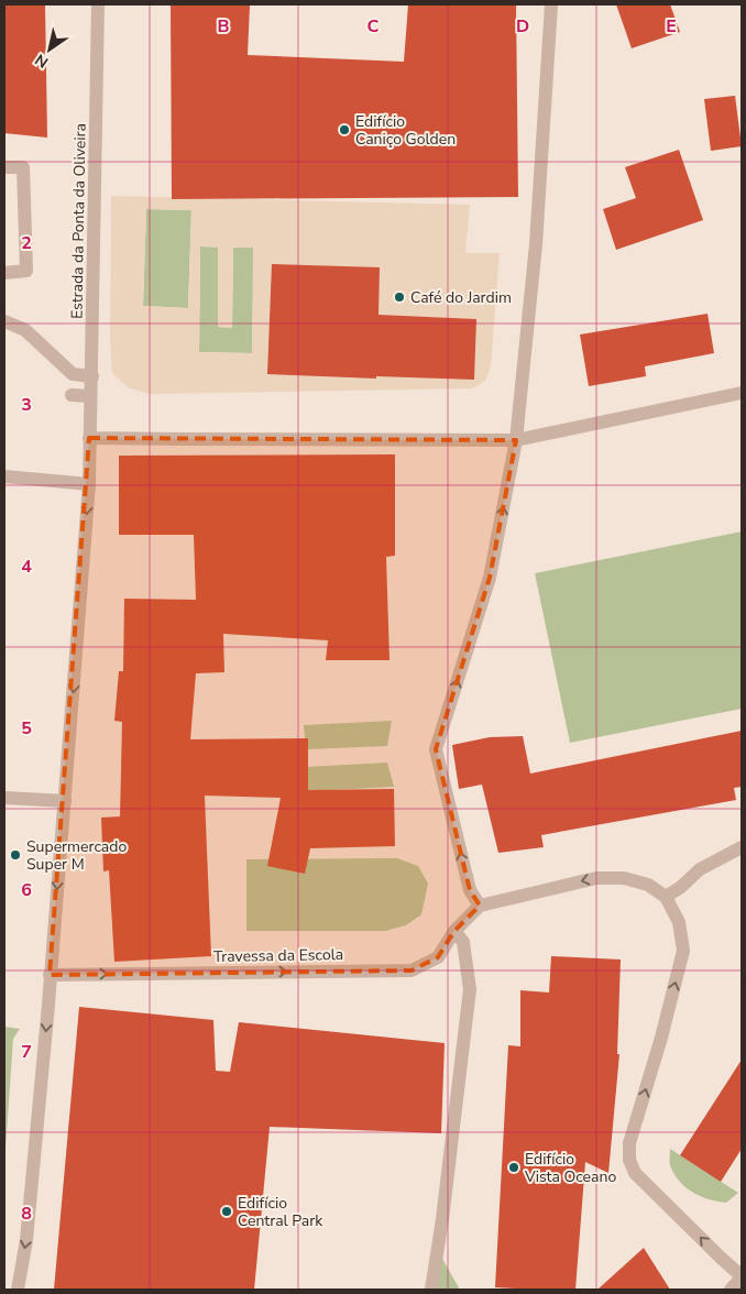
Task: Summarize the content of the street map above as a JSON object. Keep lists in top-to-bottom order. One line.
{"streets":{"street":["Estrada da Ponta da Oliveira","Travessa da Escola"]},"crossings":[["Estrada da Ponta da Oliveira","Travessa da Escola"]],"one_way":["Estrada da Ponta da Oliveira","Travessa da Escola"],"places":["Edifício Caniço Golden","Café do Jardim","Supermercado Super M","Edifício Vista Oceano","Edifício Central Park"],"north":"bottom left","grid":{"columns":["B","C","D","E"],"rows":["2","3","4","5","6","7","8"]}}
